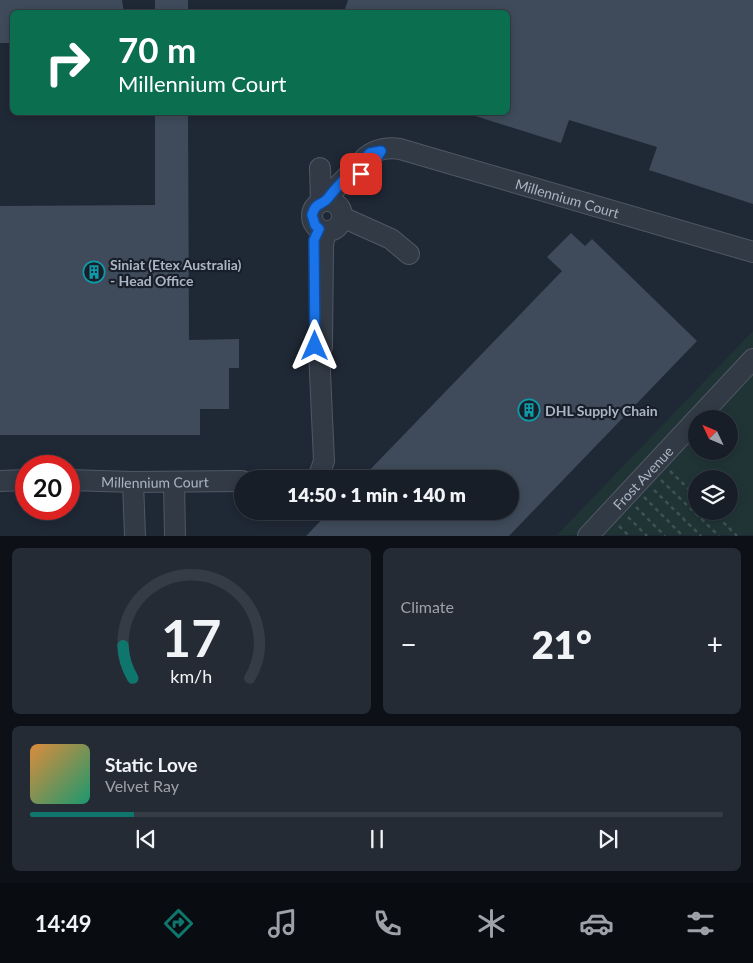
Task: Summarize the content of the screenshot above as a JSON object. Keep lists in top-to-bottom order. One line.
{"streets":{"lane":["Millennium Court","Frost Avenue"]},"places":{"building":["Siniat (Etex Australia) - Head Office","DHL Supply Chain"]},"north":"top left","page":{"turn":["70 m","Millennium Court"],"limit":"20","trip":"14:50 · 1 min · 140 m","tile":"Climate","heat":["−","21°","+"],"song":["Static Love","Velvet Ray"],"tabs":"14:49","gauge":["17","km/h"]}}
